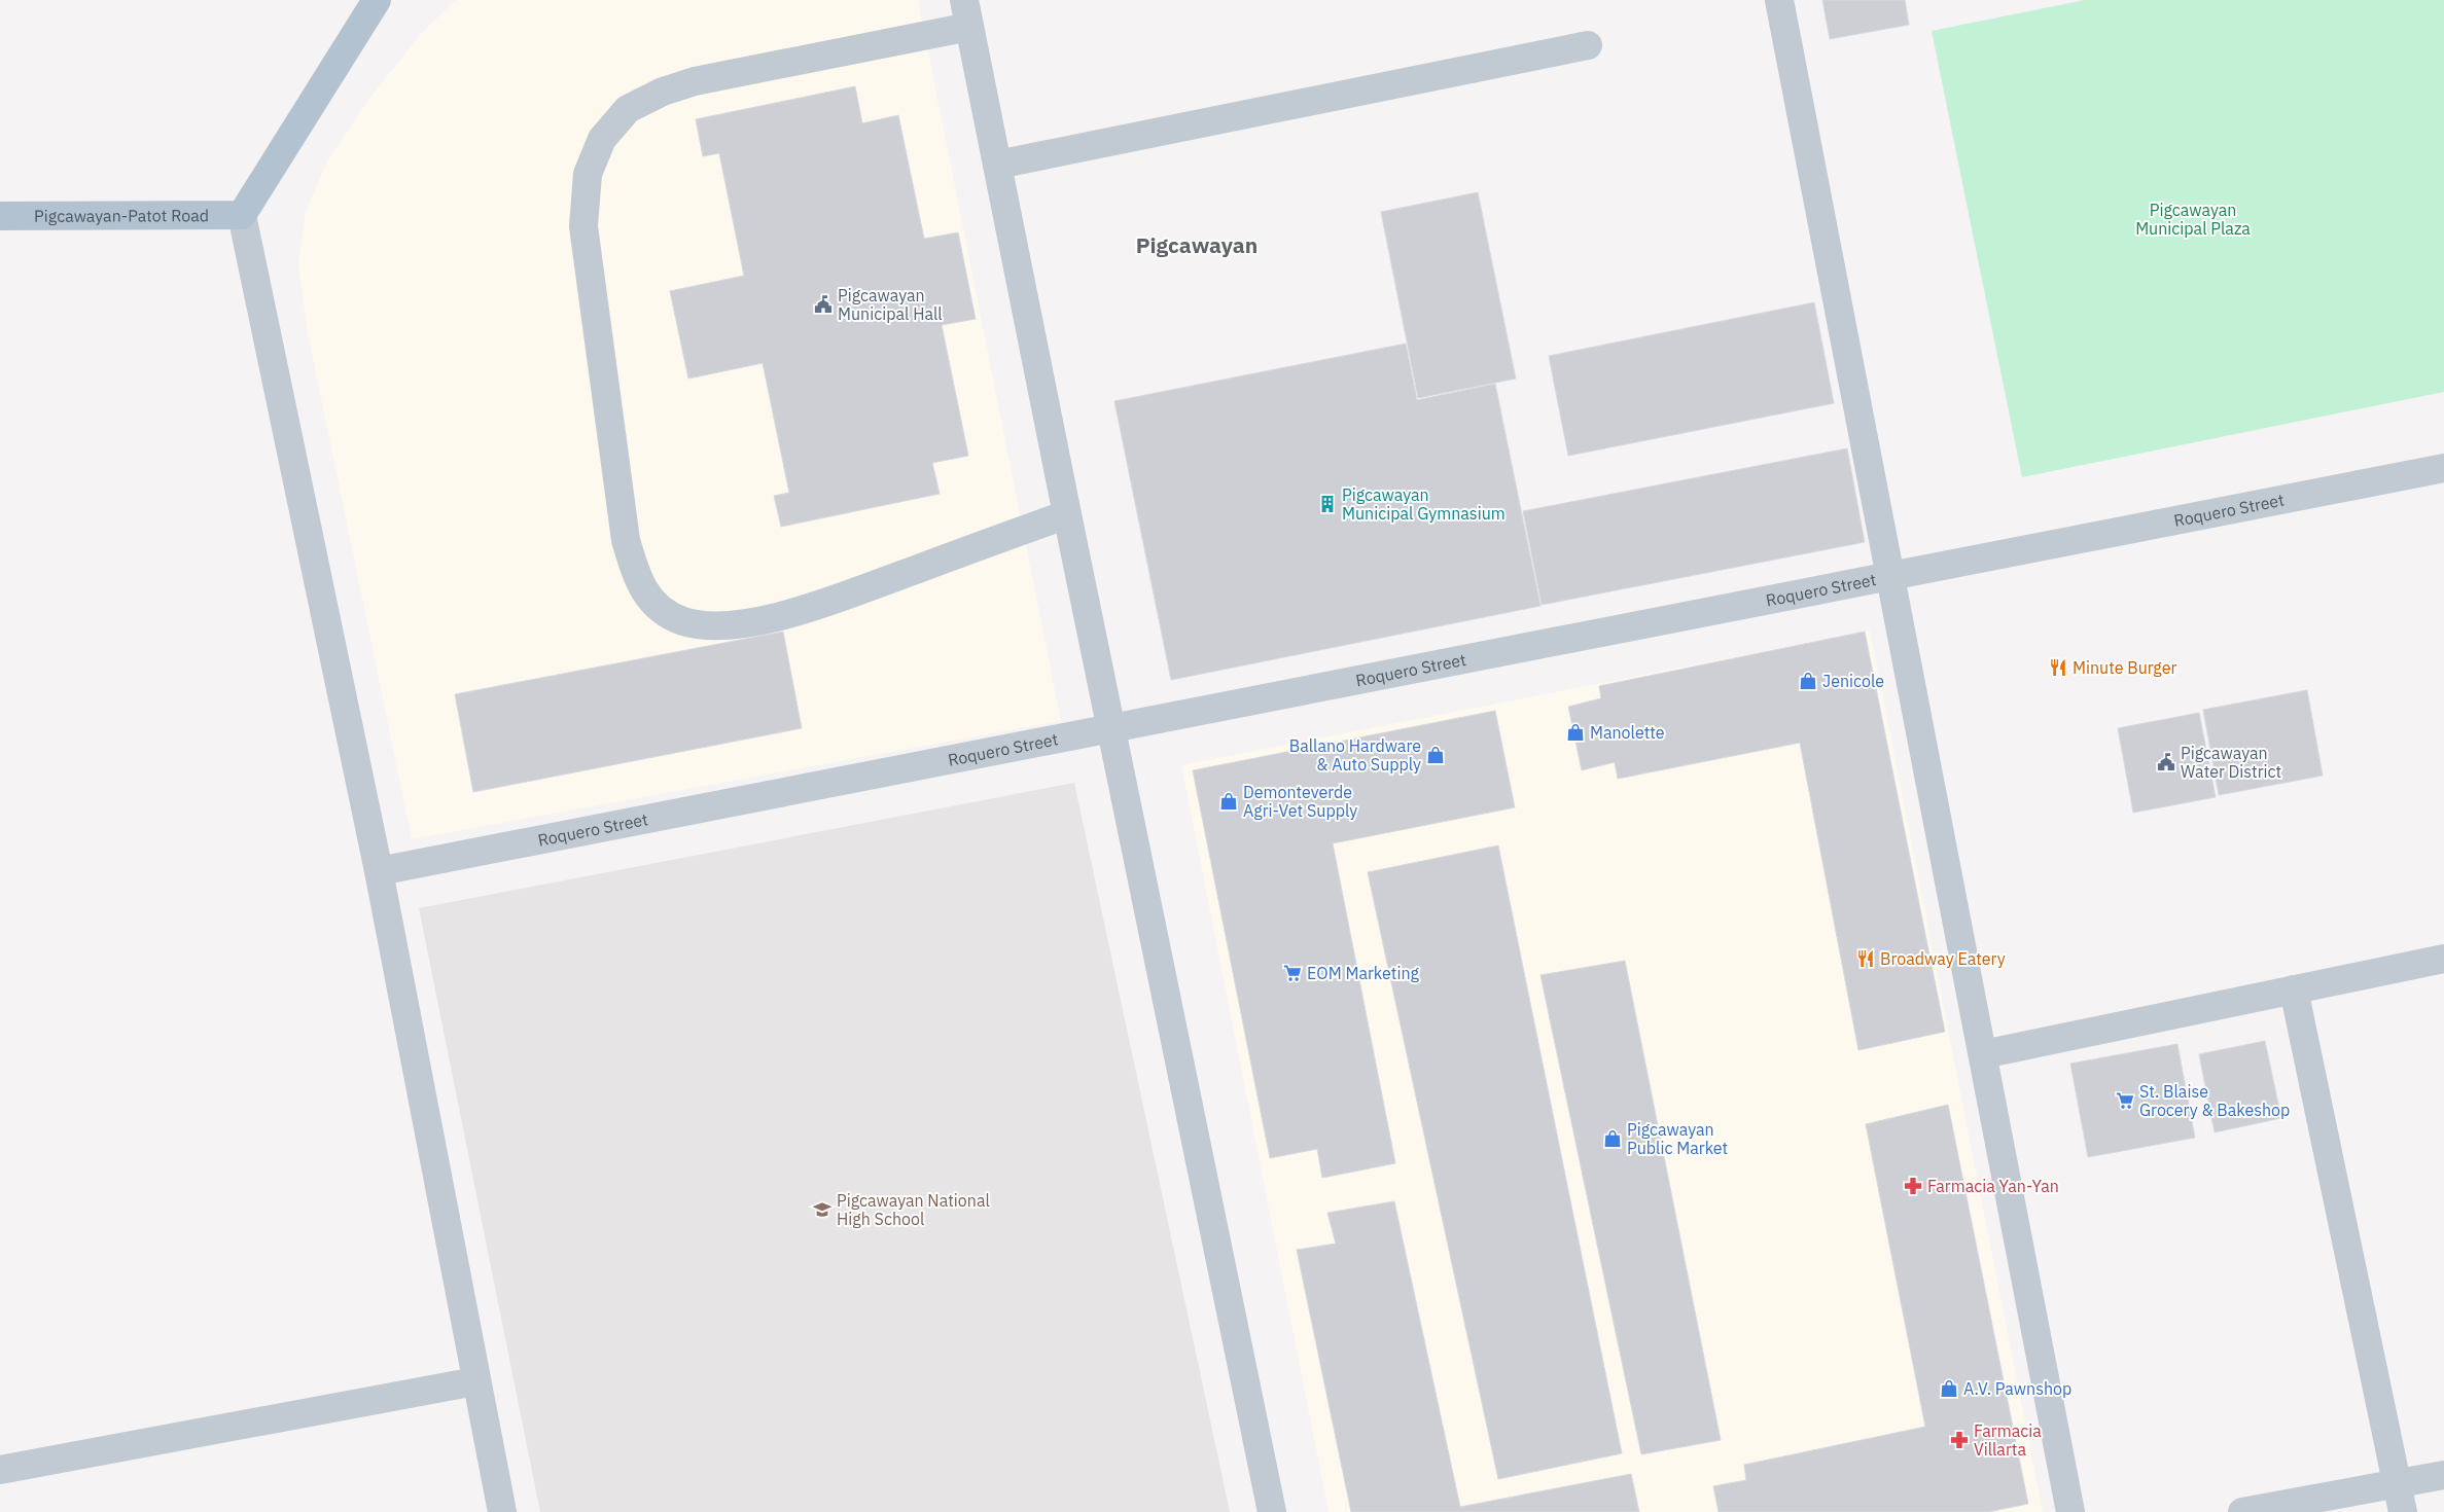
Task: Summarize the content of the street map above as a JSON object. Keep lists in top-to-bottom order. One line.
{"streets":{"main road":["Pigcawayan-Patot Road"],"street":["Roquero Street"]},"districts":["Pigcawayan"],"parks":["Pigcawayan Municipal Plaza"],"places":{"public building":["Pigcawayan Municipal Hall","Pigcawayan Water District"],"building":["Pigcawayan Municipal Gymnasium"],"restaurant":["Minute Burger","Broadway Eatery"],"shop":["Jenicole","Manolette","Ballano Hardware & Auto Supply","Demonteverde Agri-Vet Supply","Pigcawayan Public Market","A.V. Pawnshop"],"supermarket":["EOM Marketing","St. Blaise Grocery & Bakeshop"],"pharmacy":["Farmacia Yan-Yan","Farmacia Villarta"],"school or university":["Pigcawayan National High School"]}}
